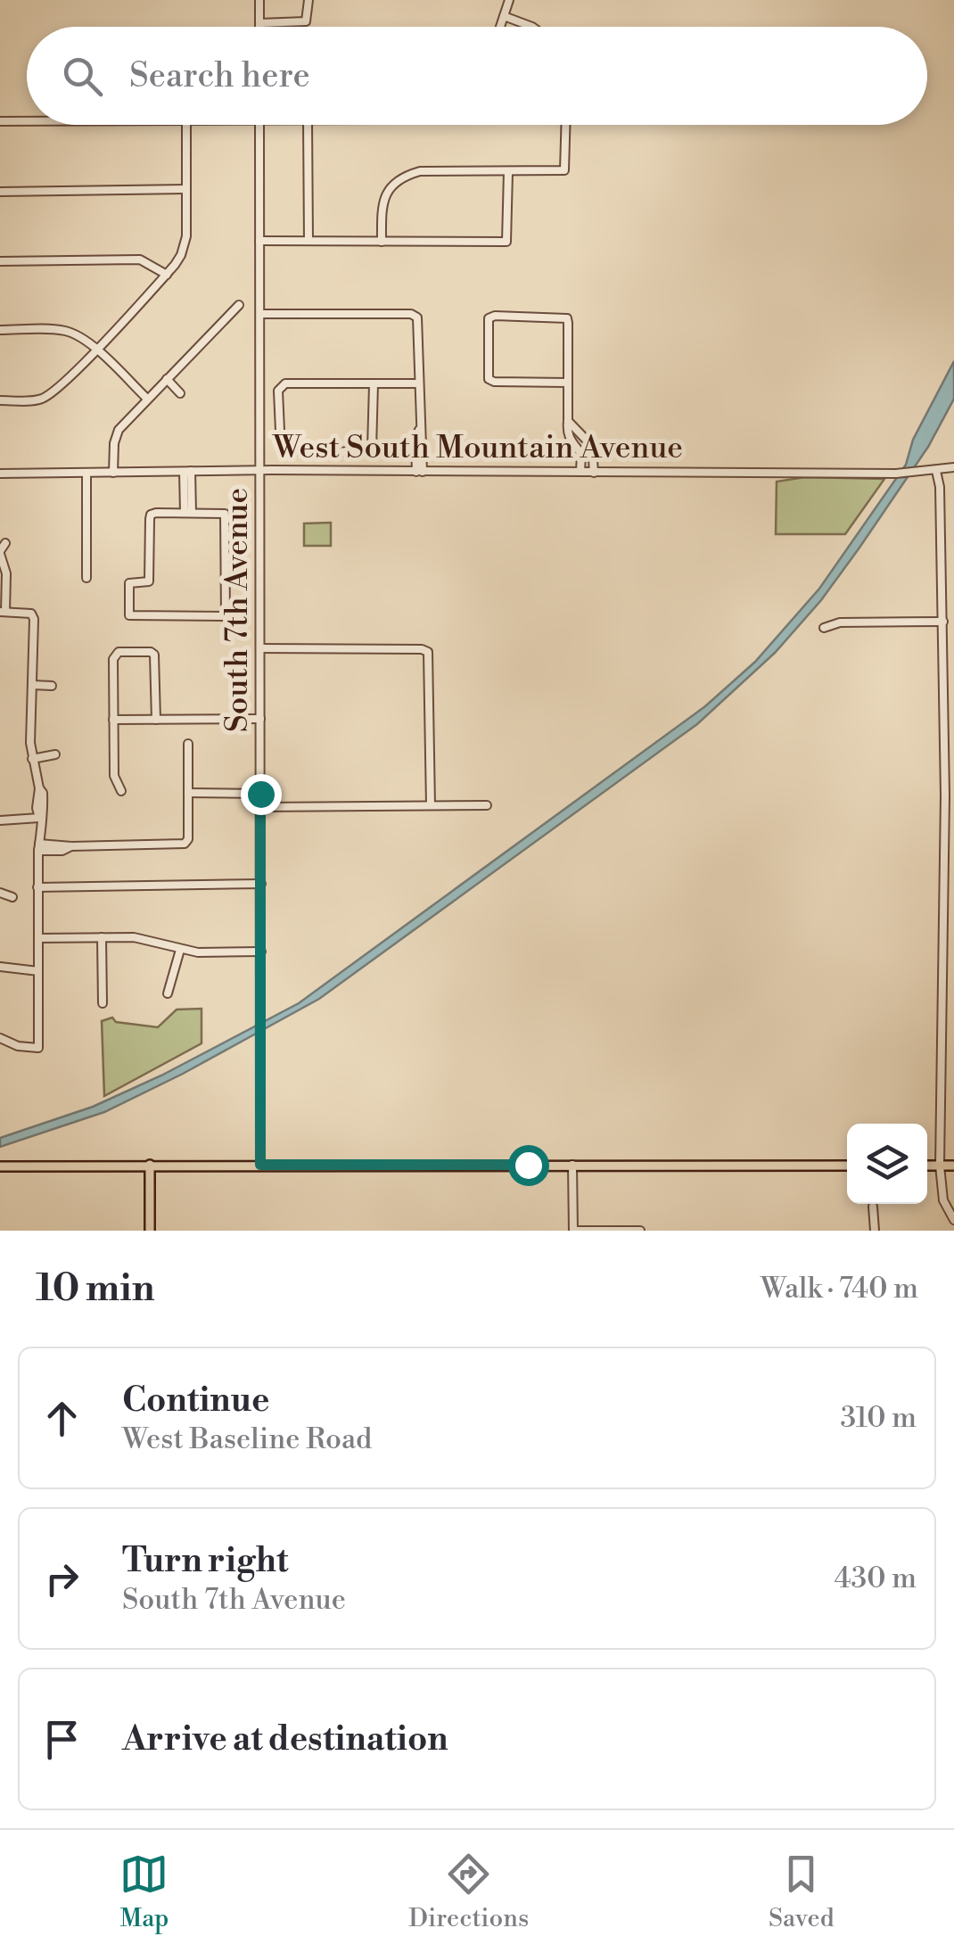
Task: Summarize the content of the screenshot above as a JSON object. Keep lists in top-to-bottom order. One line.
{"streets":{"street":["West South Mountain Avenue","South 7th Avenue"]},"crossings":[["West South Mountain Avenue","South 7th Avenue"]],"page":{"search":"Search here","heading":["10 min","Walk · 740 m"],"list":[["Continue","West Baseline Road","310 m"],["Turn right","South 7th Avenue","430 m"],"Arrive at destination"],"nav":["Map","Directions","Saved"]}}
